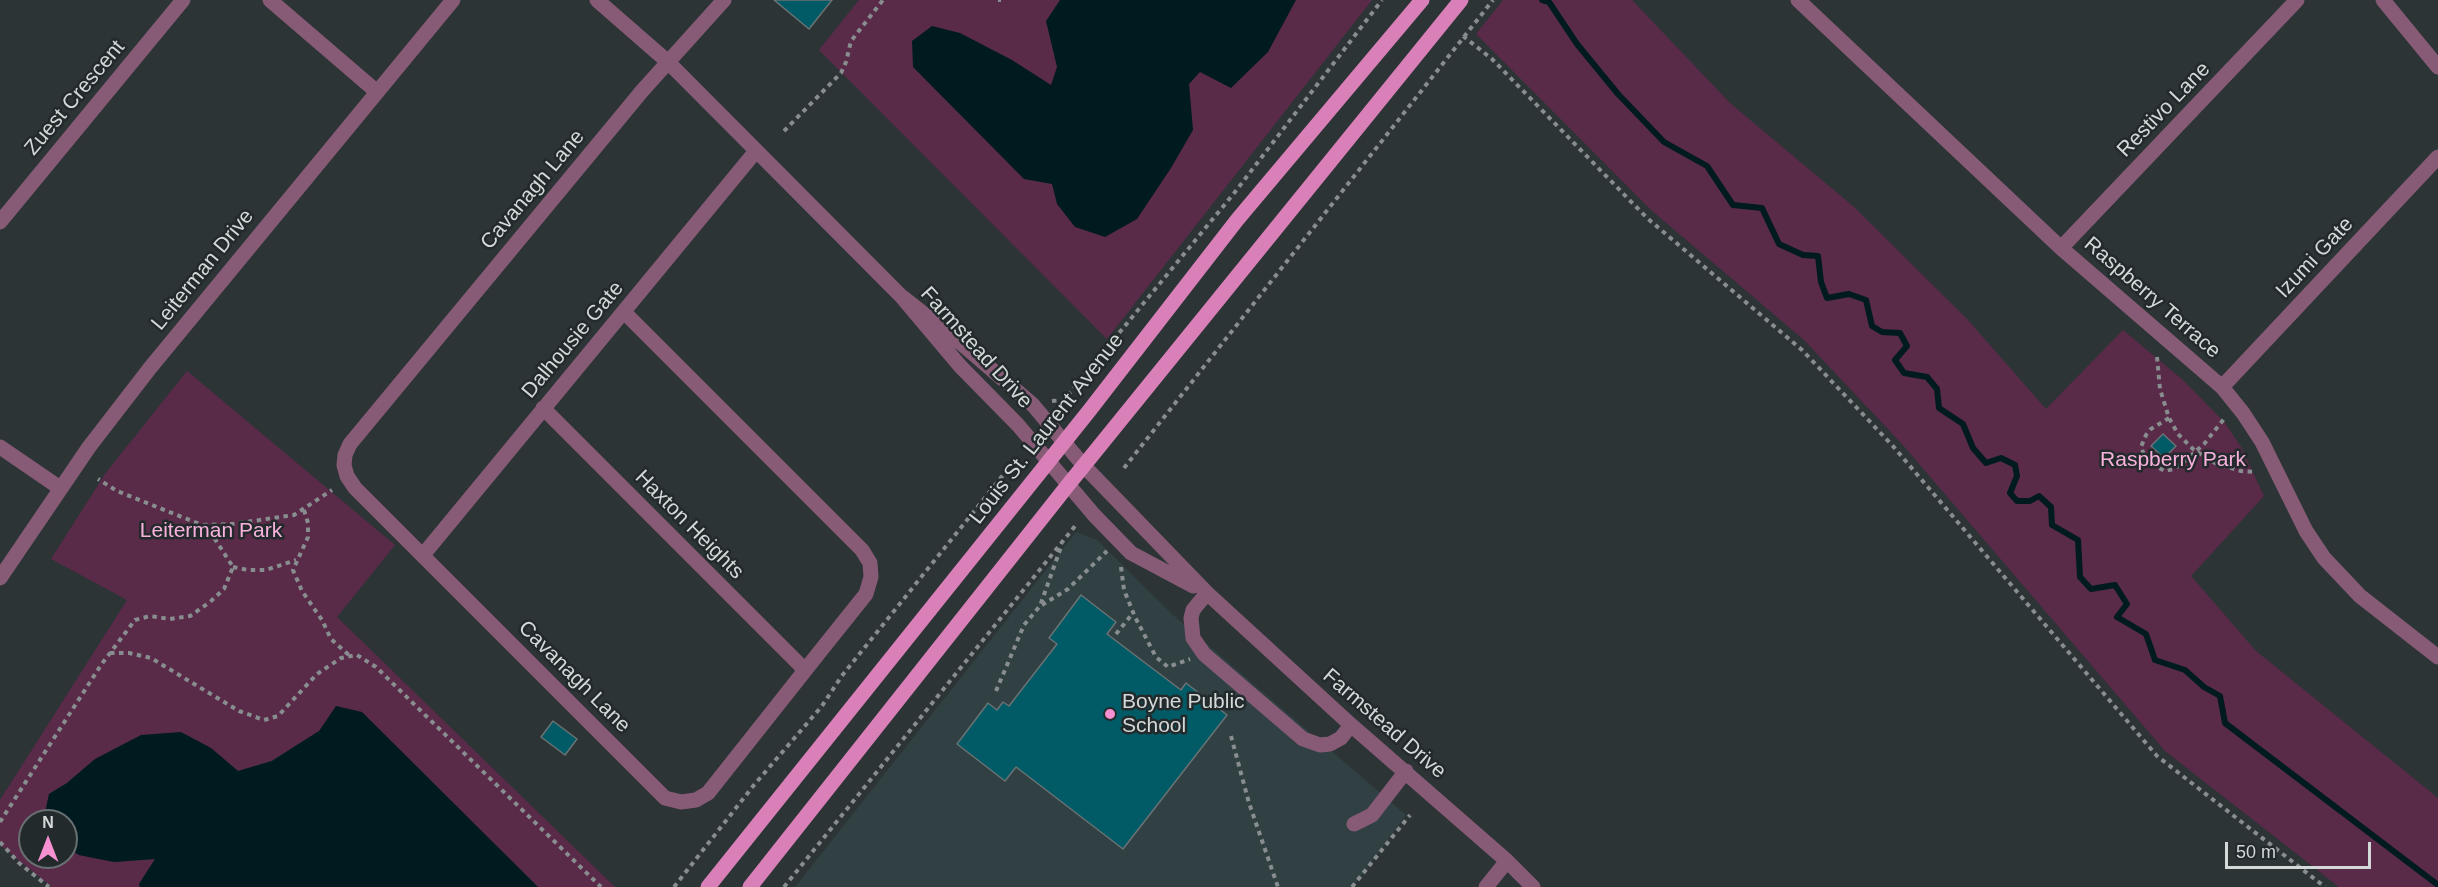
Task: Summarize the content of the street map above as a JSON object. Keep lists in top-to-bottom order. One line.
{"streets":{"main road":["Louis St. Laurent Avenue"],"street":["Zuest Crescent","Restivo Lane","Cavanagh Lane","Izumi Gate","Leiterman Drive","Raspberry Terrace","Dalhousie Gate","Farmstead Drive","Haxton Heights"]},"crossings":[["Restivo Lane","Raspberry Terrace"],["Cavanagh Lane","Dalhousie Gate"],["Cavanagh Lane","Farmstead Drive"],["Cavanagh Lane","Haxton Heights"],["Izumi Gate","Raspberry Terrace"],["Dalhousie Gate","Farmstead Drive"],["Dalhousie Gate","Haxton Heights"],["Farmstead Drive","Louis St. Laurent Avenue"]],"parks":["Raspberry Park","Leiterman Park"],"places":["Boyne Public School"],"scale_bar":"50 m","north":"top"}
